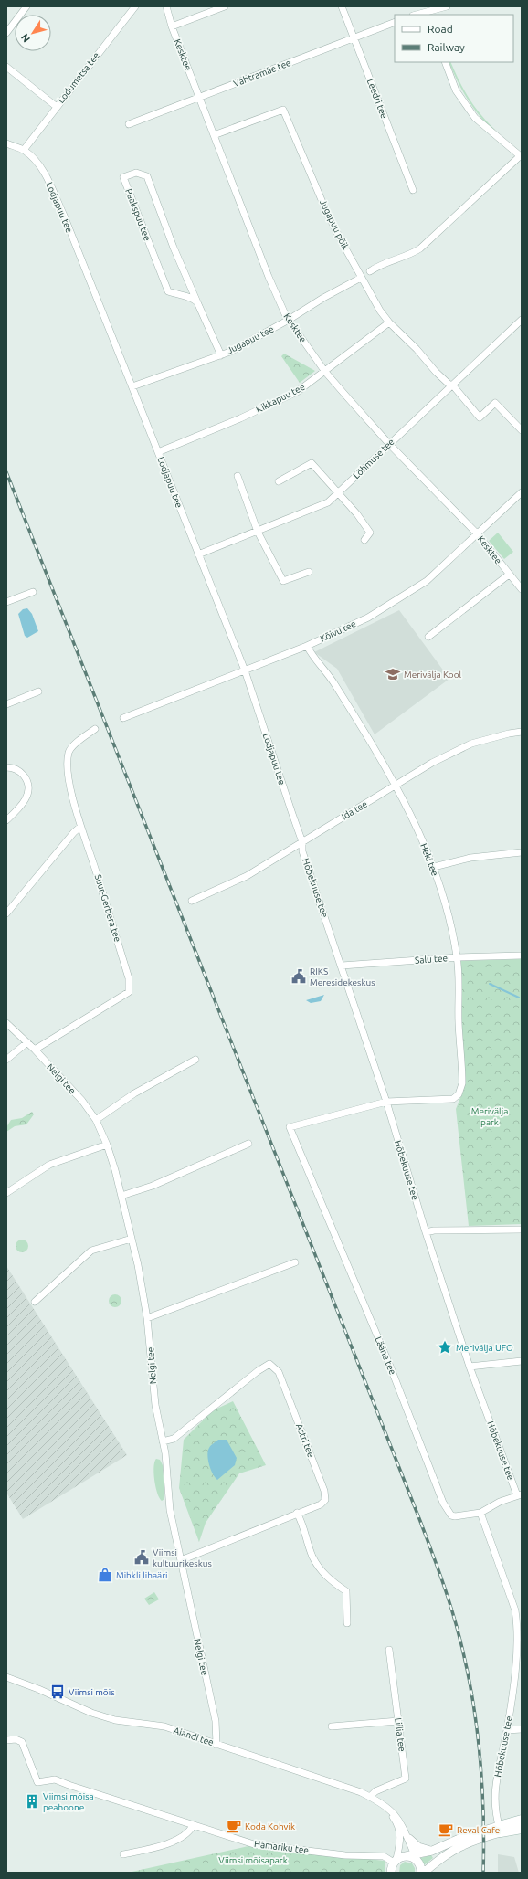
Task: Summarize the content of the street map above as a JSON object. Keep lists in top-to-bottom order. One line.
{"streets":{"street":["Kesktee","Vahtramäe tee","Lodumetsa tee","Leedri tee","Lodjapuu tee","Paakspuu tee","Jugapuu põik","Jugapuu tee","Kikkapuu tee","Lõhmuse tee","Kõivu tee","Ida tee","Heki tee","Hõbekuuse tee","Suur-Gerbera tee","Salu tee","Nelgi tee","Lääne tee","Astri tee","Liilia tee","Aiandi tee","Hämariku tee"]},"crossings":[["Kesktee","Vahtramäe tee"],["Kesktee","Jugapuu põik"],["Kesktee","Jugapuu tee"],["Kesktee","Kikkapuu tee"],["Kesktee","Lõhmuse tee"],["Kesktee","Kõivu tee"],["Vahtramäe tee","Leedri tee"],["Lodumetsa tee","Lodjapuu tee"],["Lodjapuu tee","Jugapuu tee"],["Lodjapuu tee","Kikkapuu tee"],["Lodjapuu tee","Lõhmuse tee"],["Lodjapuu tee","Kõivu tee"],["Lodjapuu tee","Ida tee"],["Lodjapuu tee","Hõbekuuse tee"],["Paakspuu tee","Jugapuu tee"],["Jugapuu põik","Jugapuu tee"],["Jugapuu põik","Kikkapuu tee"],["Jugapuu põik","Lõhmuse tee"],["Kõivu tee","Heki tee"],["Ida tee","Heki tee"],["Ida tee","Hõbekuuse tee"],["Heki tee","Hõbekuuse tee"],["Heki tee","Salu tee"],["Heki tee","Lääne tee"],["Hõbekuuse tee","Salu tee"],["Hõbekuuse tee","Lääne tee"],["Suur-Gerbera tee","Nelgi tee"],["Nelgi tee","Astri tee"],["Nelgi tee","Aiandi tee"],["Liilia tee","Aiandi tee"],["Aiandi tee","Hämariku tee"]],"parks":["Merivälja park","Viimsi mõisapark"],"places":{"school or university":["Merivälja Kool"],"public building":["RIKS Meresidekeskus","Viimsi kultuurikeskus"],"place":["Merivälja UFO"],"shop":["Mihkli lihaäri"],"bus stop":["Viimsi mõis"],"building":["Viimsi mõisa peahoone"],"cafe":["Koda Kohvik","Reval Cafe"]},"legend":["Road","Railway"],"north":"bottom left"}
